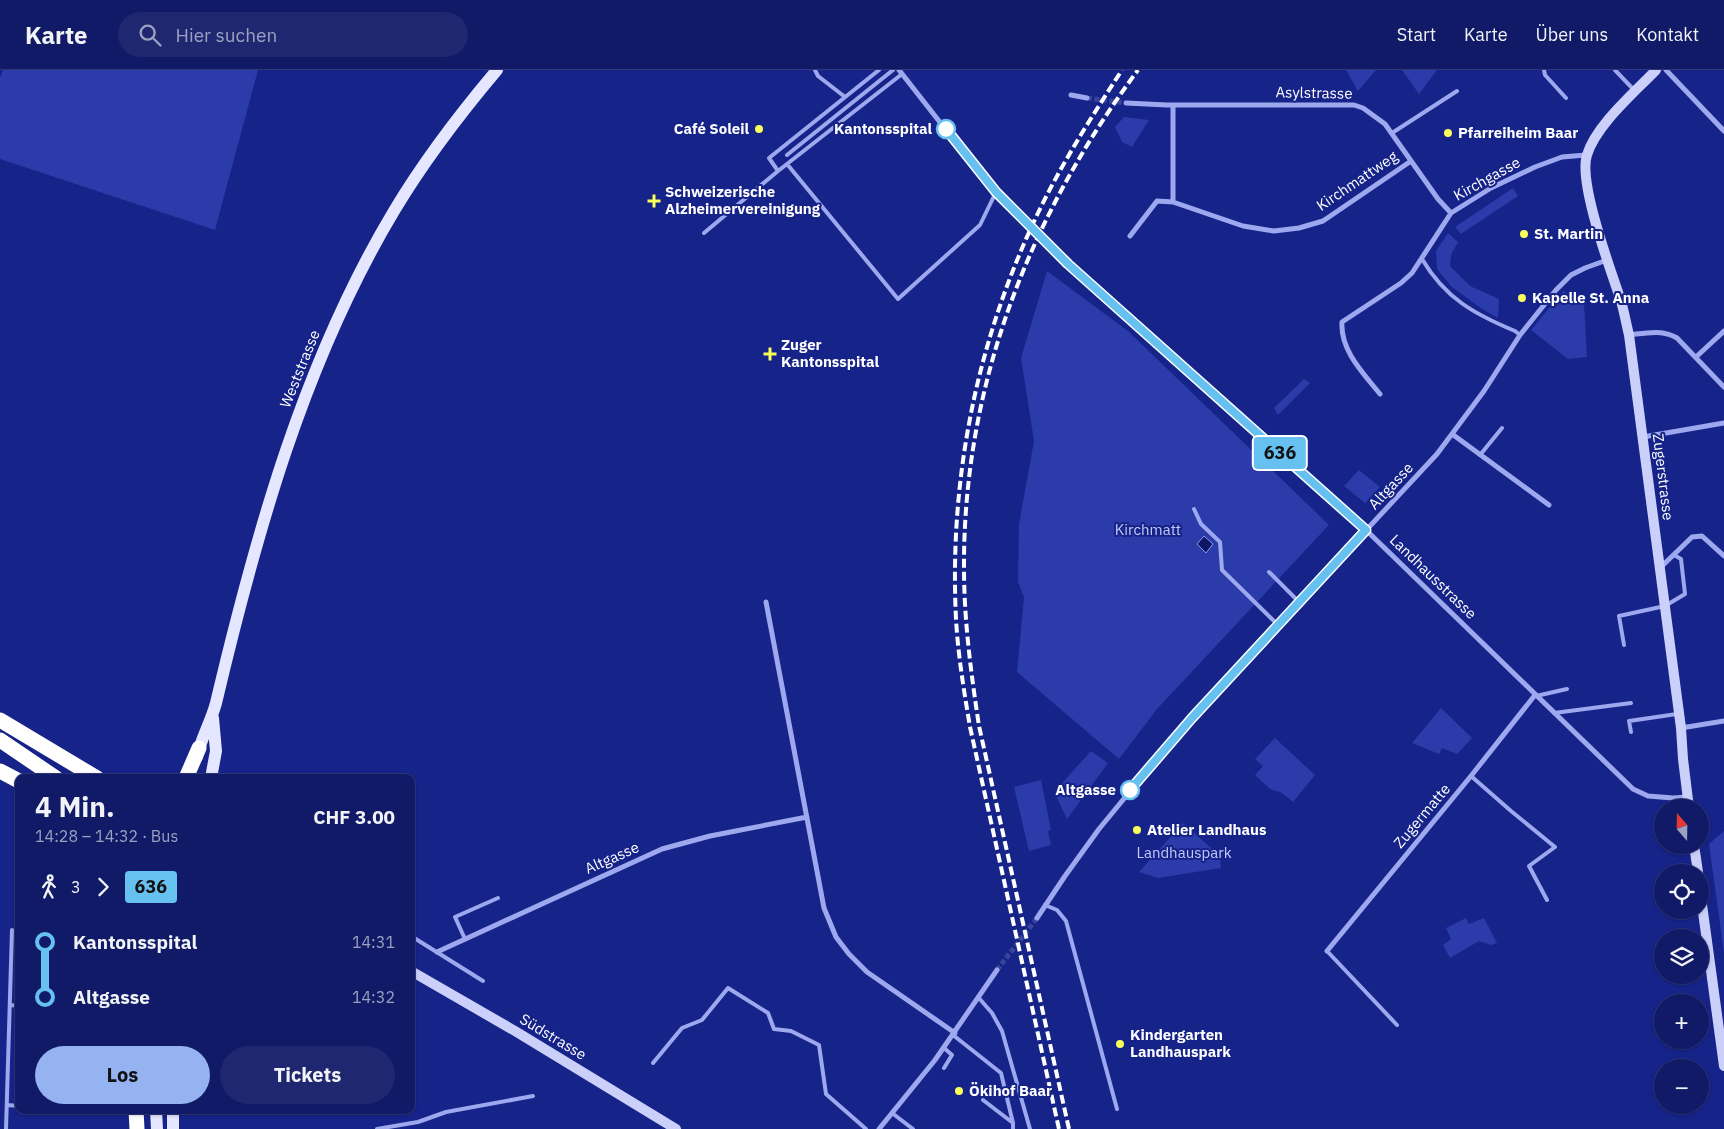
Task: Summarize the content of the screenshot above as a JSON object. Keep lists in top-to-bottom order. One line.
{"streets":{"main road":["Weststrasse"],"street":["Asylstrasse","Kirchgasse","Kirchmattweg","Zugerstrasse","Altgasse","Landhausstrasse","Zugermatte","Südstrasse"]},"crossings":[["Asylstrasse","Kirchgasse"],["Asylstrasse","Kirchmattweg"],["Kirchgasse","Zugerstrasse"],["Zugerstrasse","Altgasse"],["Altgasse","Landhausstrasse"],["Landhausstrasse","Zugermatte"]],"parks":["Kirchmatt","Landhauspark"],"places":{"other":["Café Soleil","Kantonsspital","Pfarreiheim Baar","St. Martin","Kapelle St. Anna","Altgasse","Atelier Landhaus","Kindergarten Landhauspark","Ökihof Baar"],"health":["Schweizerische Alzheimervereinigung","Zuger Kantonsspital"]},"lines":["bus line 636"],"north":"top","page":{"header":"Karte","search":"Hier suchen","nav":["Start","Karte","Über uns","Kontakt"],"on_map":"636","heading":["4 Min.","14:28 – 14:32 · Bus","CHF 3.00"],"map_buttons":["+","−"],"legs":["3","636"],"list":[{"name":"Kantonsspital","value":"14:31"},{"name":"Altgasse","value":"14:32"}],"buttons":["Los","Tickets"]}}
